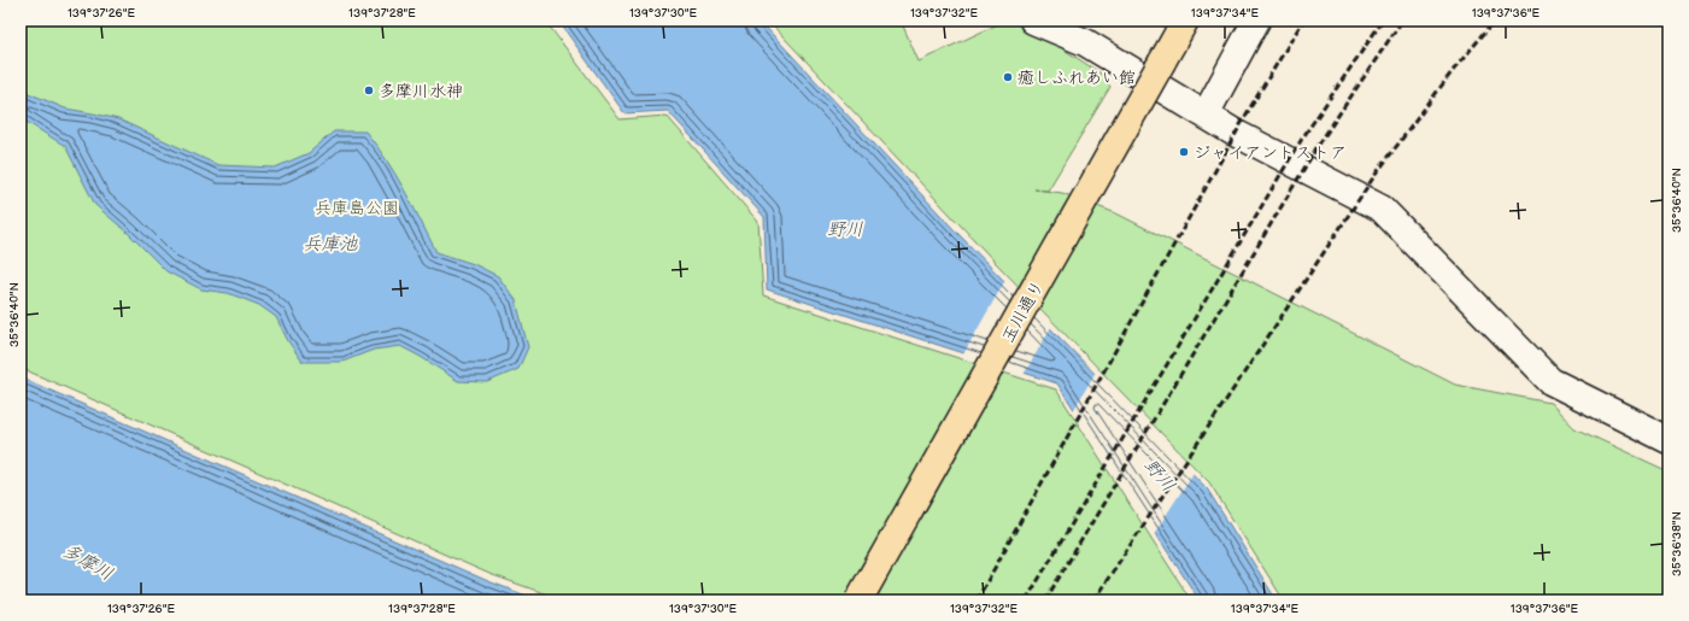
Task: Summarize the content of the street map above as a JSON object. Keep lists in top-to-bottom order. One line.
{"streets":{"highway":["玉川通り"]},"water":["野川","兵庫池","多摩川"],"parks":["兵庫島公園"],"places":["癒しふれあい館","多摩川水神","ジャイアントストア"],"coordinates":["139°37'26\"E","139°37'28\"E","139°37'30\"E","139°37'32\"E","139°37'34\"E","139°37'36\"E","35°36'40\"N","35°36'38\"N"]}
